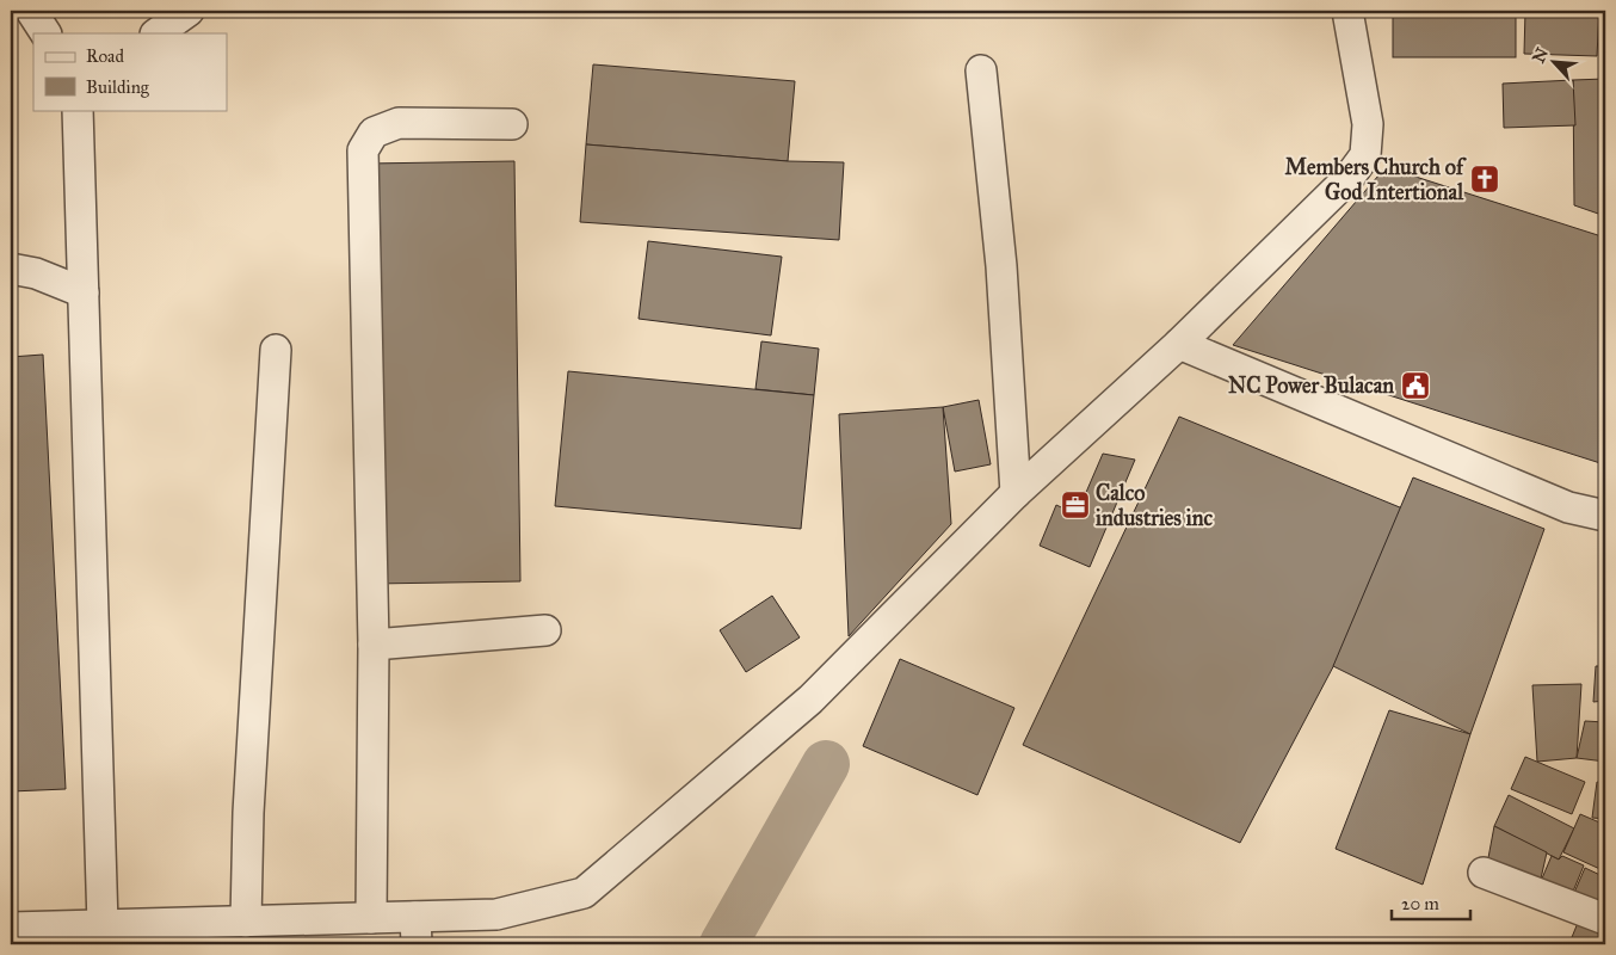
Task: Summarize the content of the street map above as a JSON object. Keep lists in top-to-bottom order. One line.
{"places":{"church":["Members Church of God Intertional"],"public building":["NC Power Bulacan"],"office":["Calco industries inc"]},"legend":["Road","Building"],"scale_bar":"20 m","north":"top left"}
